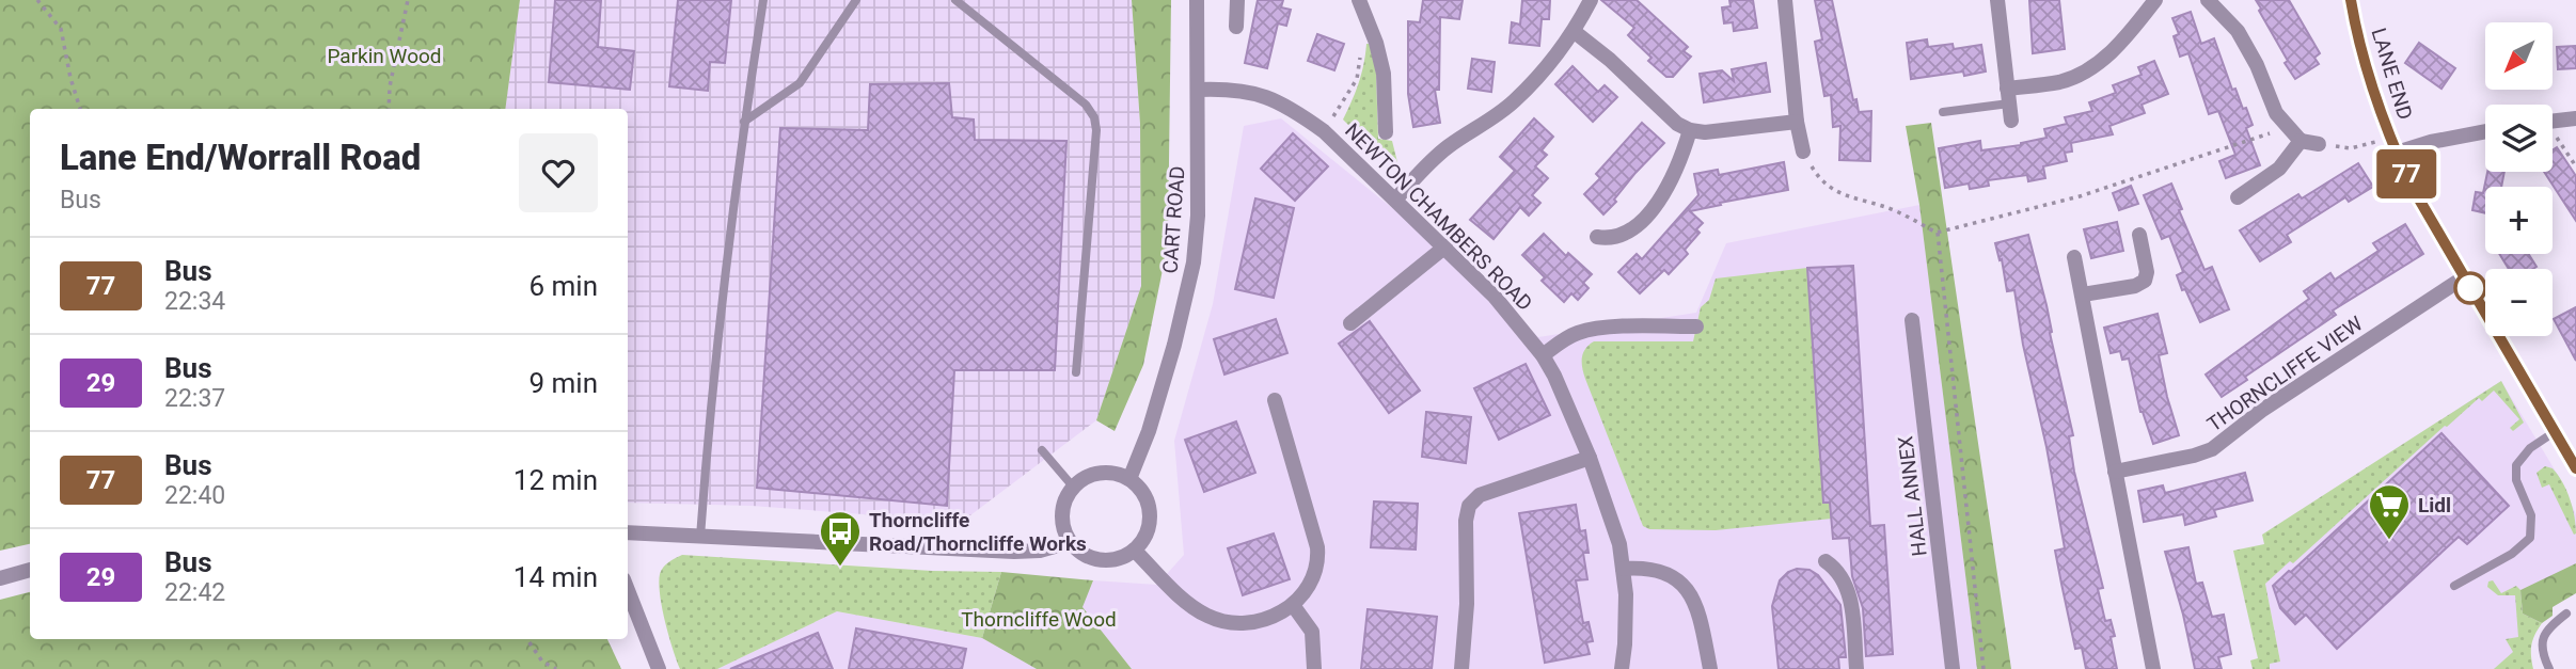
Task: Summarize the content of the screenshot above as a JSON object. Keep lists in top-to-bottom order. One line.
{"streets":{"street":["LANE END","NEWTON CHAMBERS ROAD","CART ROAD","THORNCLIFFE VIEW","HALL ANNEX"]},"crossings":[["LANE END","THORNCLIFFE VIEW"],["NEWTON CHAMBERS ROAD","CART ROAD"]],"parks":["Parkin Wood","Thorncliffe Wood"],"places":{"supermarket":["Lidl"],"bus stop":["Thorncliffe Road/Thorncliffe Works"]},"lines":["bus line 77"],"north":"bottom left","page":{"on_map":"77","map_buttons":["+","−"],"heading":["Lane End/Worrall Road","Bus"],"list":[{"mark":"77","name":"Bus","note":"22:34","value":"6 min"},{"mark":"29","name":"Bus","note":"22:37","value":"9 min"},{"mark":"77","name":"Bus","note":"22:40","value":"12 min"},{"mark":"29","name":"Bus","note":"22:42","value":"14 min"}]}}
